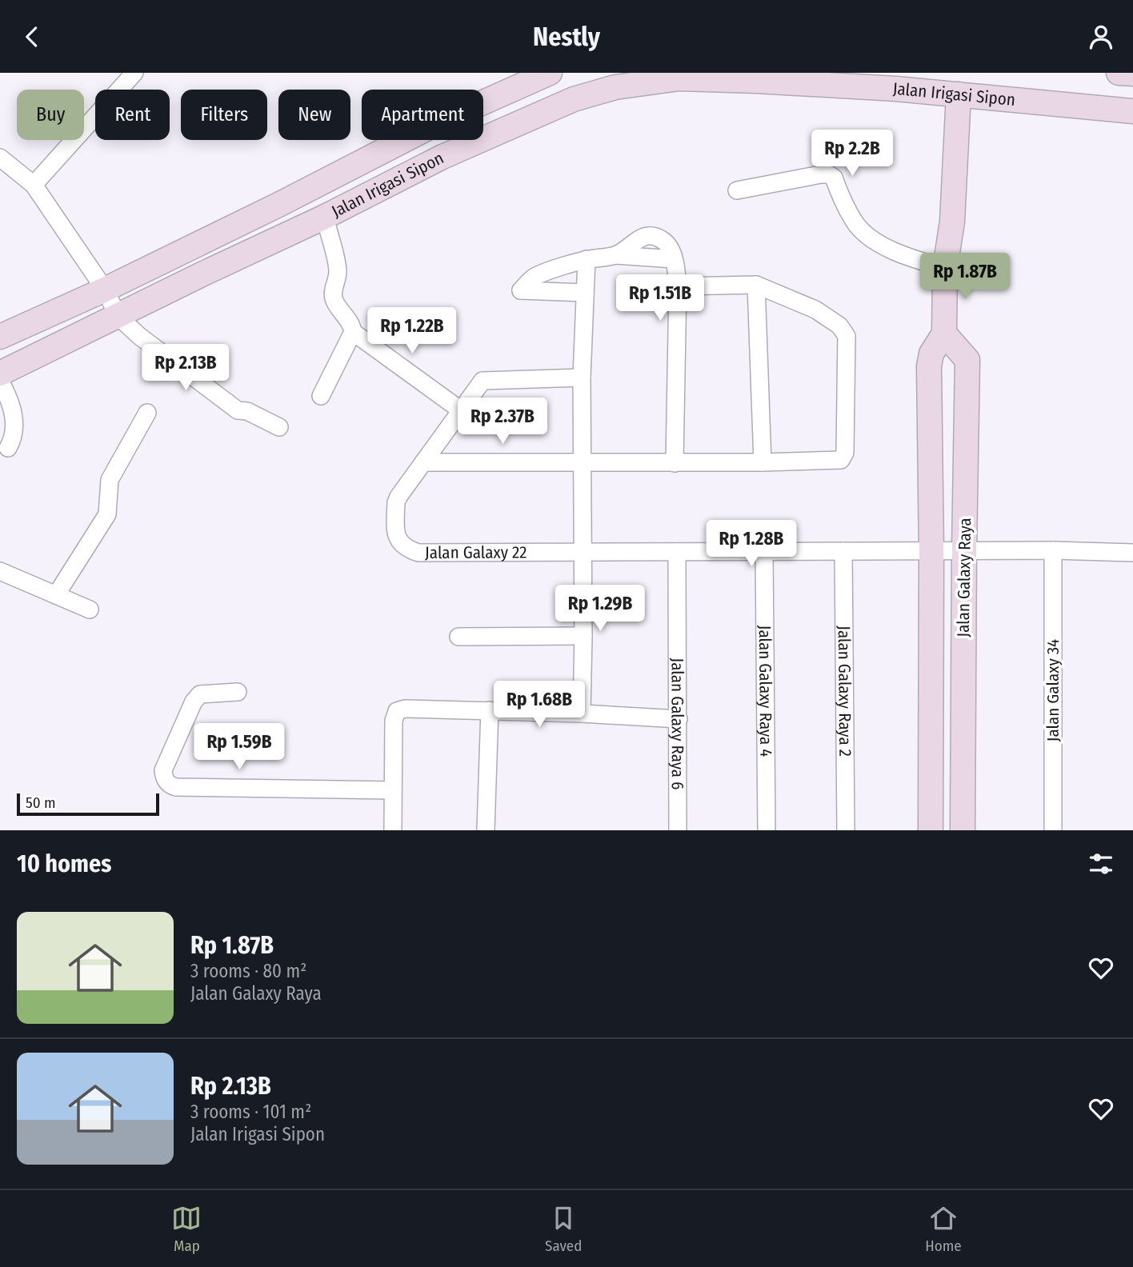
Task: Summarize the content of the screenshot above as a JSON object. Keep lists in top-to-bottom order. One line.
{"streets":{"street":["Jalan Irigasi Sipon","Jalan Galaxy 22","Jalan Galaxy Raya","Jalan Galaxy 34","Jalan Galaxy Raya 4","Jalan Galaxy Raya 2","Jalan Galaxy Raya 6"]},"crossings":[["Jalan Irigasi Sipon","Jalan Galaxy Raya"],["Jalan Galaxy 22","Jalan Galaxy Raya"],["Jalan Galaxy 22","Jalan Galaxy 34"],["Jalan Galaxy 22","Jalan Galaxy Raya 4"],["Jalan Galaxy 22","Jalan Galaxy Raya 2"],["Jalan Galaxy 22","Jalan Galaxy Raya 6"]],"scale_bar":"50 m","page":{"header":"Nestly","chip":["Buy","Rent","Filters","New","Apartment"],"price":["Rp 2.2B","Rp 1.87B","Rp 1.51B","Rp 1.22B","Rp 2.13B","Rp 2.37B","Rp 1.28B","Rp 1.29B","Rp 1.68B","Rp 1.59B"],"scale":"50 m","heading":"10 homes","list":[{"name":"Rp 1.87B","note":"3 rooms · 80 m² · Jalan Galaxy Raya"},{"name":"Rp 2.13B","note":"3 rooms · 101 m² · Jalan Irigasi Sipon"}],"tabs":["Map","Saved","Home"]}}
